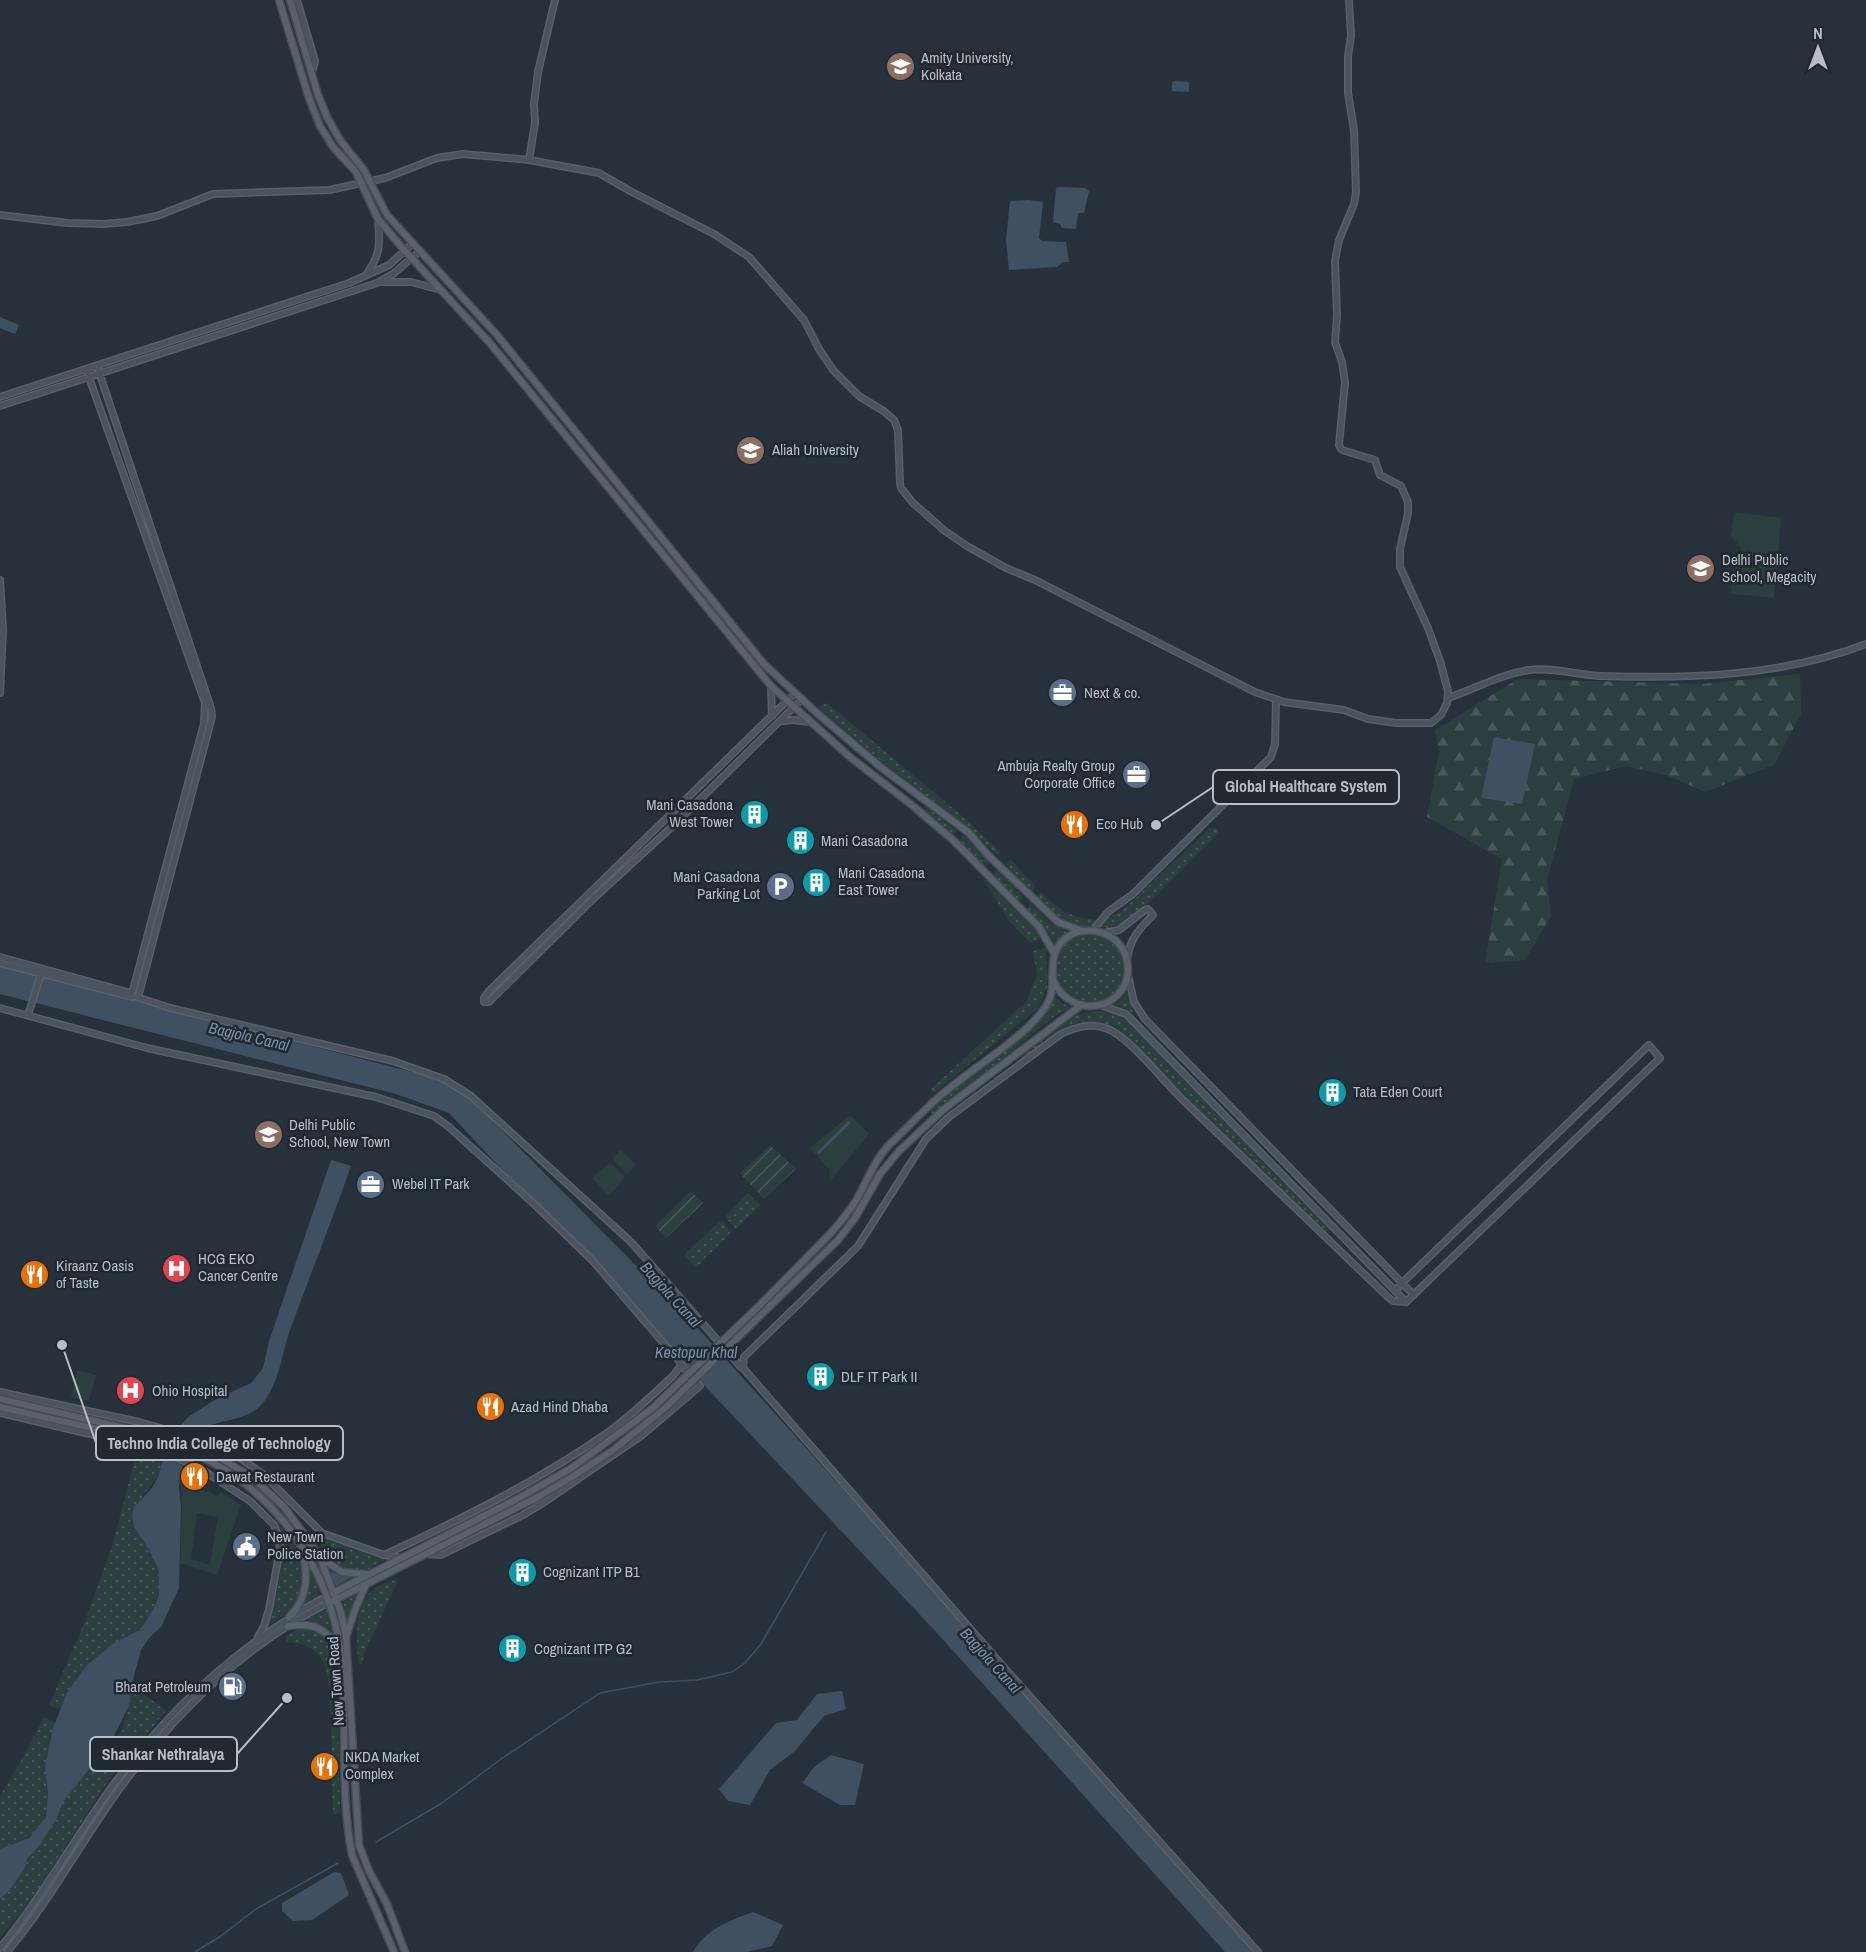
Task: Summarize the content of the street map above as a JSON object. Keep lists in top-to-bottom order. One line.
{"streets":{"main road":["New Town Road"]},"water":["Bagjola Canal","Kestopur Khal"],"places":{"school or university":["Amity University, Kolkata","Aliah University","Delhi Public School, Megacity","Delhi Public School, New Town"],"office":["Next & co.","Ambuja Realty Group Corporate Office","Webel IT Park"],"building":["Mani Casadona West Tower","Mani Casadona","Mani Casadona East Tower","Tata Eden Court","DLF IT Park II","Cognizant ITP B1","Cognizant ITP G2"],"restaurant":["Eco Hub","Kiraanz Oasis of Taste","Azad Hind Dhaba","Dawat Restaurant","NKDA Market Complex"],"other":["Global Healthcare System","Techno India College of Technology","Shankar Nethralaya"],"parking":["Mani Casadona Parking Lot"],"hospital":["HCG EKO Cancer Centre","Ohio Hospital"],"public building":["New Town Police Station"],"fuel station":["Bharat Petroleum"]},"north":"top"}
